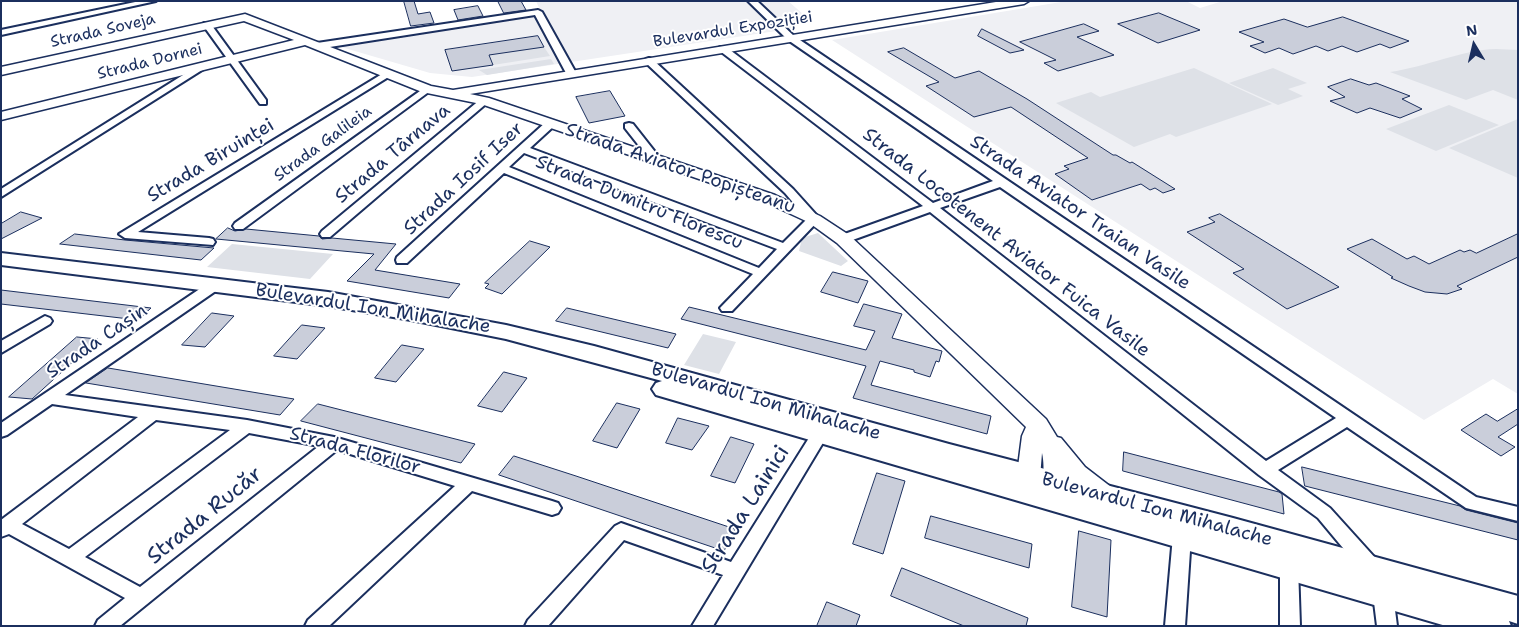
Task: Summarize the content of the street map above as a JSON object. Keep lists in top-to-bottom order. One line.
{"streets":{"main road":["Bulevardul Ion Mihalache"],"street":["Bulevardul Expoziției","Strada Soveja","Strada Dornei","Strada Galileia","Strada Târnava","Strada Biruinței","Strada Aviator Popișteanu","Strada Iosif Iser","Strada Dumitru Florescu","Strada Aviator Traian Vasile","Strada Locotenent Aviator Fuica Vasile","Strada Cașin","Strada Florilor","Strada Lainici","Strada Rucăr"]},"crossings":[["Bulevardul Expoziției","Strada Târnava"],["Bulevardul Expoziției","Strada Aviator Popișteanu"],["Bulevardul Expoziției","Strada Aviator Traian Vasile"],["Bulevardul Expoziției","Strada Locotenent Aviator Fuica Vasile"],["Strada Soveja","Strada Aviator Popișteanu"],["Strada Dornei","Strada Aviator Popișteanu"],["Strada Galileia","Strada Aviator Popișteanu"],["Strada Târnava","Strada Aviator Popișteanu"],["Strada Biruinței","Strada Aviator Popișteanu"],["Strada Aviator Popișteanu","Strada Iosif Iser"],["Strada Iosif Iser","Strada Dumitru Florescu"],["Strada Locotenent Aviator Fuica Vasile","Bulevardul Ion Mihalache"],["Bulevardul Ion Mihalache","Strada Cașin"],["Bulevardul Ion Mihalache","Strada Lainici"],["Strada Cașin","Strada Florilor"],["Strada Florilor","Strada Rucăr"]],"north":"top"}
